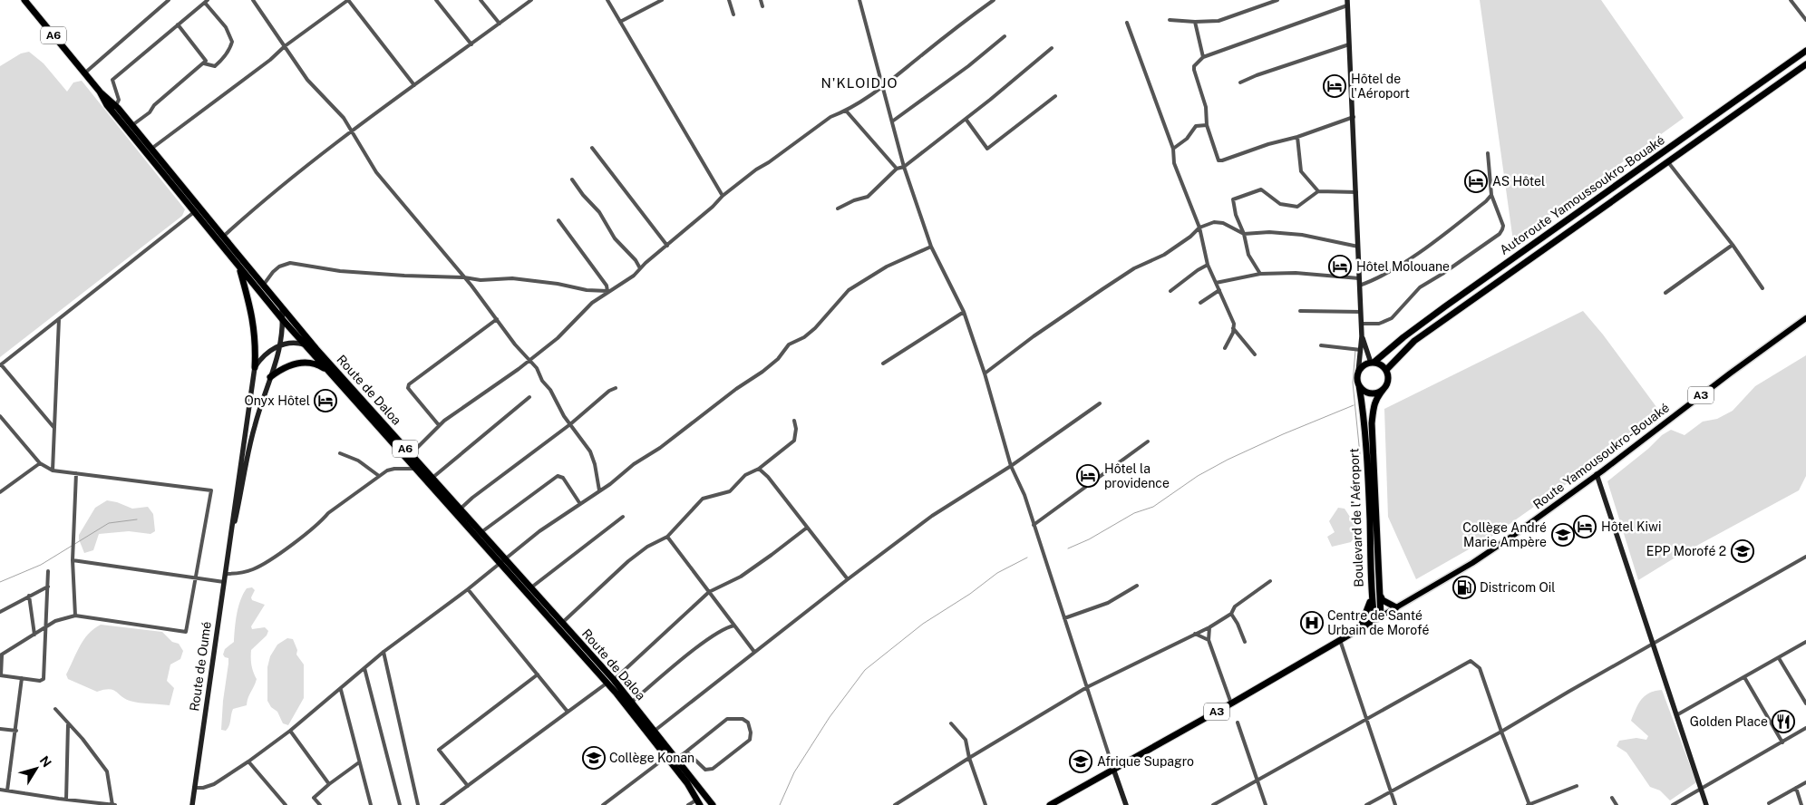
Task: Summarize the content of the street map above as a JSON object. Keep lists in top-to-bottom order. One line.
{"streets":{"highway":["A6","Autoroute Yamoussoukro-Bouaké","Route de Daloa","A3","Route Yamousoukro-Bouaké","Boulevard de l'Aéroport"],"street":["Route de Oumé"]},"crossings":[["A6","Route de Daloa"],["Autoroute Yamoussoukro-Bouaké","Boulevard de l'Aéroport"],["Route Yamousoukro-Bouaké","Boulevard de l'Aéroport"]],"districts":["N'KLOIDJO"],"places":{"hotel":["Hôtel de l'Aéroport","AS Hôtel","Hôtel Molouane","Onyx Hôtel","Hôtel la providence","Hôtel Kiwi"],"school or university":["Collège André Marie Ampère","EPP Morofé 2","Collège Konan","Afrique Supagro"],"fuel station":["Districom Oil"],"hospital":["Centre de Santé Urbain de Morofé"],"restaurant":["Golden Place"]},"north":"top right"}
